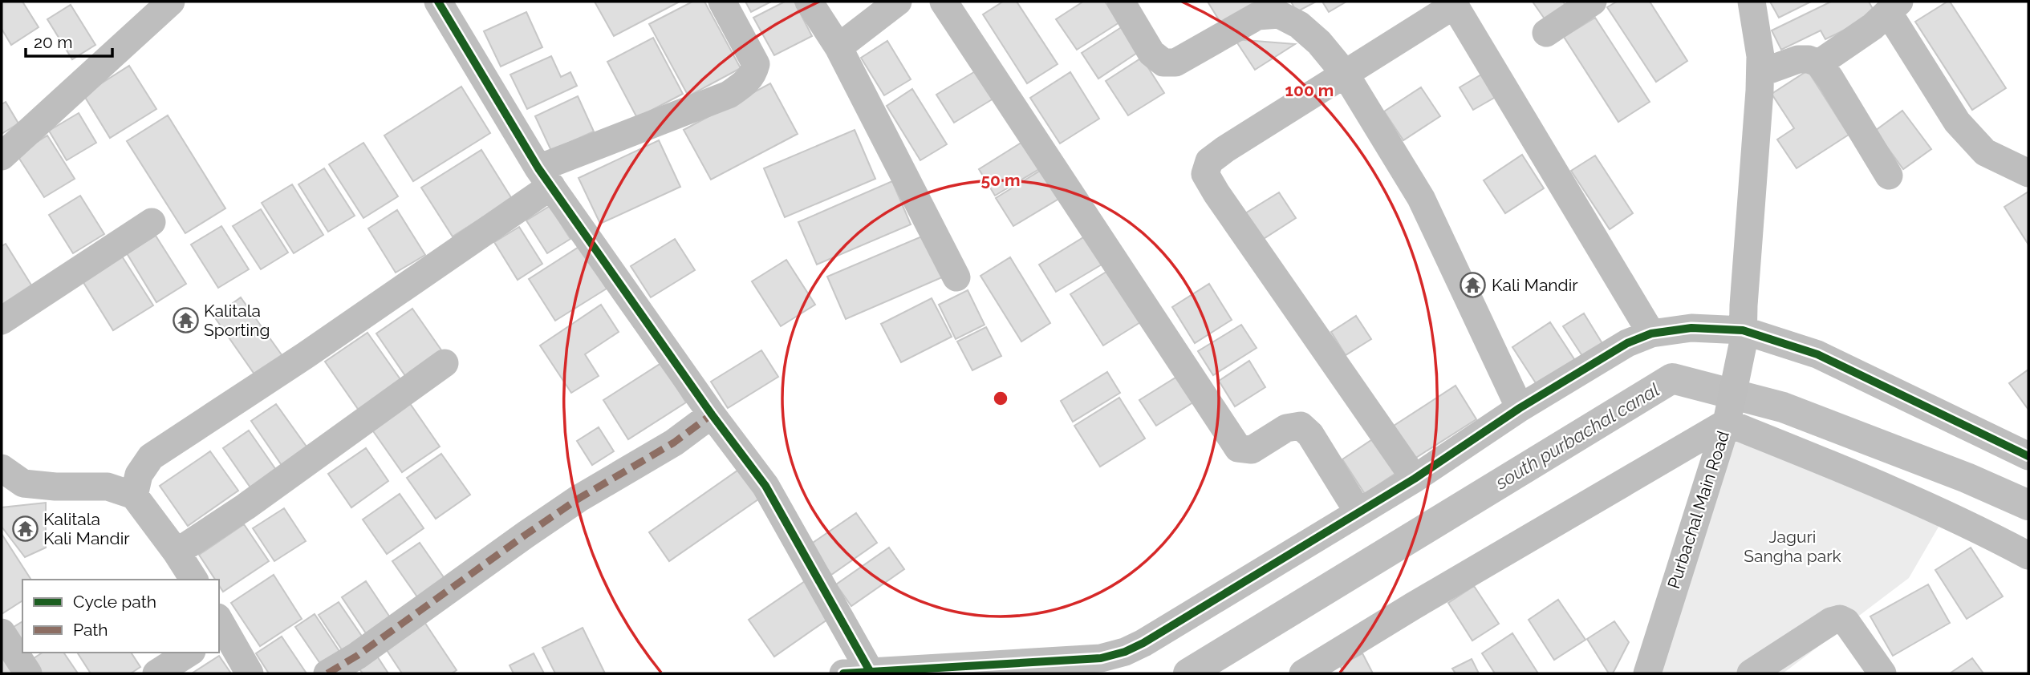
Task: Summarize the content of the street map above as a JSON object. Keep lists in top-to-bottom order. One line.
{"streets":{"street":["Purbachal Main Road"]},"water":["south purbachal canal"],"parks":["Jaguri Sangha park"],"places":{"temple":["Kali Mandir","Kalitala Sporting","Kalitala Kali Mandir"]},"legend":["Cycle path","Path"],"scale_bar":"20 m","rings":["100 m","50 m"]}
